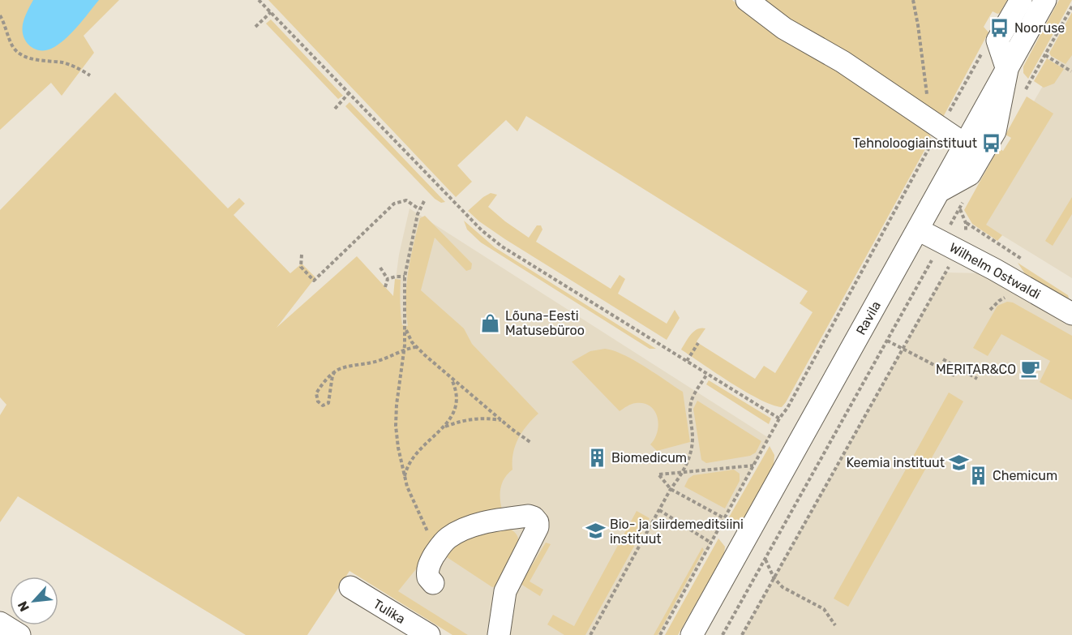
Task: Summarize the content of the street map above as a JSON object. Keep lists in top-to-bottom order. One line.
{"streets":{"street":["Wilhelm Ostwaldi","Ravila","Tulika"]},"crossings":[["Wilhelm Ostwaldi","Ravila"]],"places":{"bus stop":["Nooruse","Tehnoloogiainstituut"],"shop":["Lõuna-Eesti Matusebüroo"],"cafe":["MERITAR&CO"],"building":["Biomedicum","Chemicum"],"school or university":["Keemia instituut","Bio- ja siirdemeditsiini instituut"]},"north":"bottom left"}
